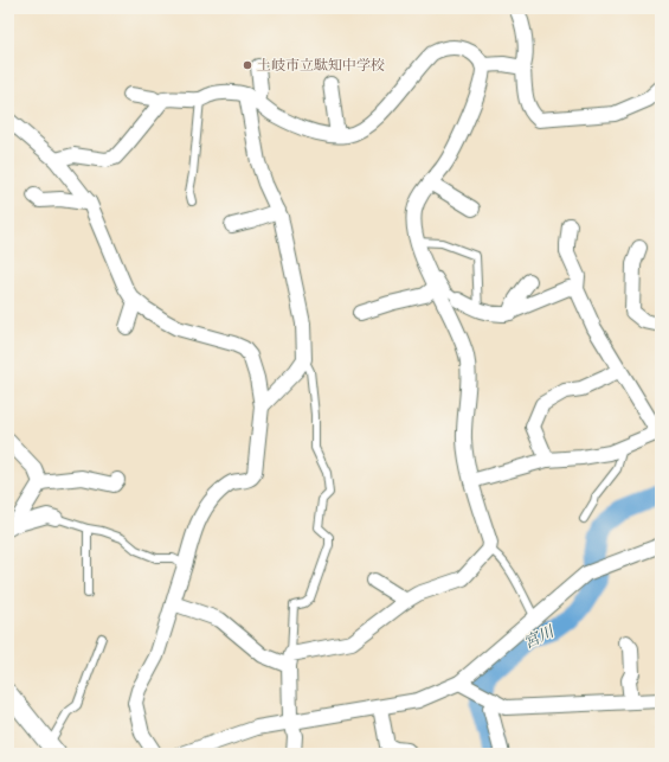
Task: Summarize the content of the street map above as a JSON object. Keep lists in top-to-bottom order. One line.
{"water":["宮川"],"places":["土岐市立駄知中学校"]}
